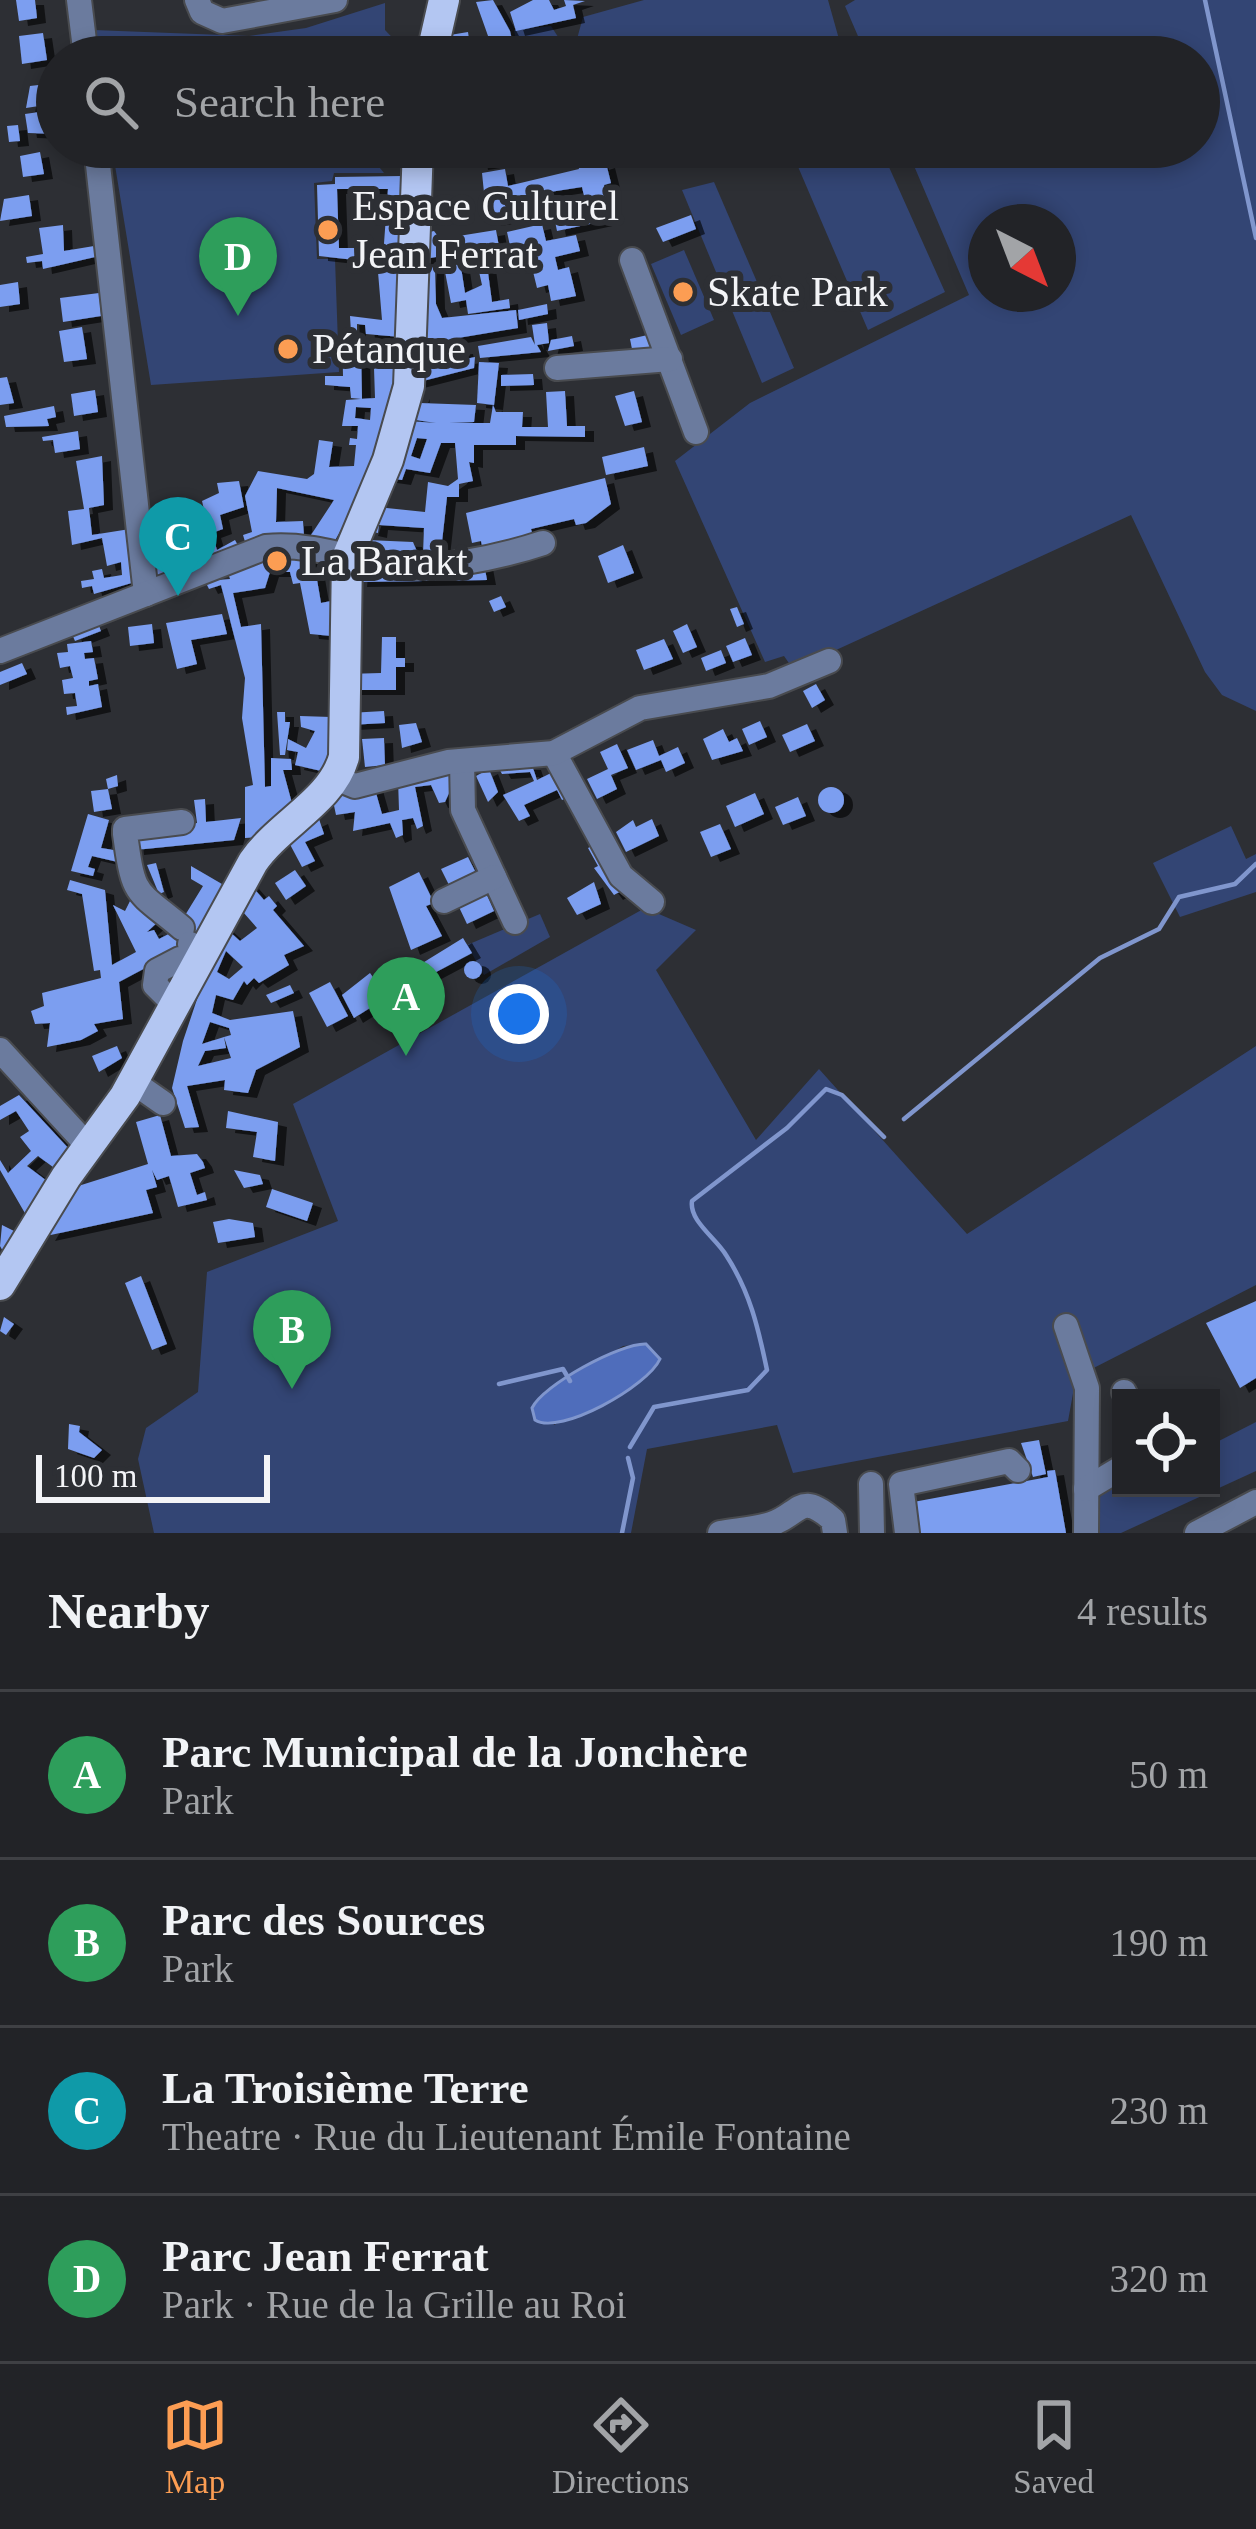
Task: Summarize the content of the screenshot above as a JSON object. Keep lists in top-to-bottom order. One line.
{"places":["Espace Culturel Jean Ferrat","Skate Park","Pétanque","La Barakt"],"scale_bar":"100 m","north":"bottom right","page":{"search":"Search here","pins":["D","C","A","B"],"scale":"100 m","heading":["Nearby","4 results"],"list":[{"mark":"A","name":"Parc Municipal de la Jonchère","note":"Park","value":"50 m"},{"mark":"B","name":"Parc des Sources","note":"Park","value":"190 m"},{"mark":"C","name":"La Troisième Terre","note":"Theatre · Rue du Lieutenant Émile Fontaine","value":"230 m"},{"mark":"D","name":"Parc Jean Ferrat","note":"Park · Rue de la Grille au Roi","value":"320 m"}],"nav":["Map","Directions","Saved"]}}
